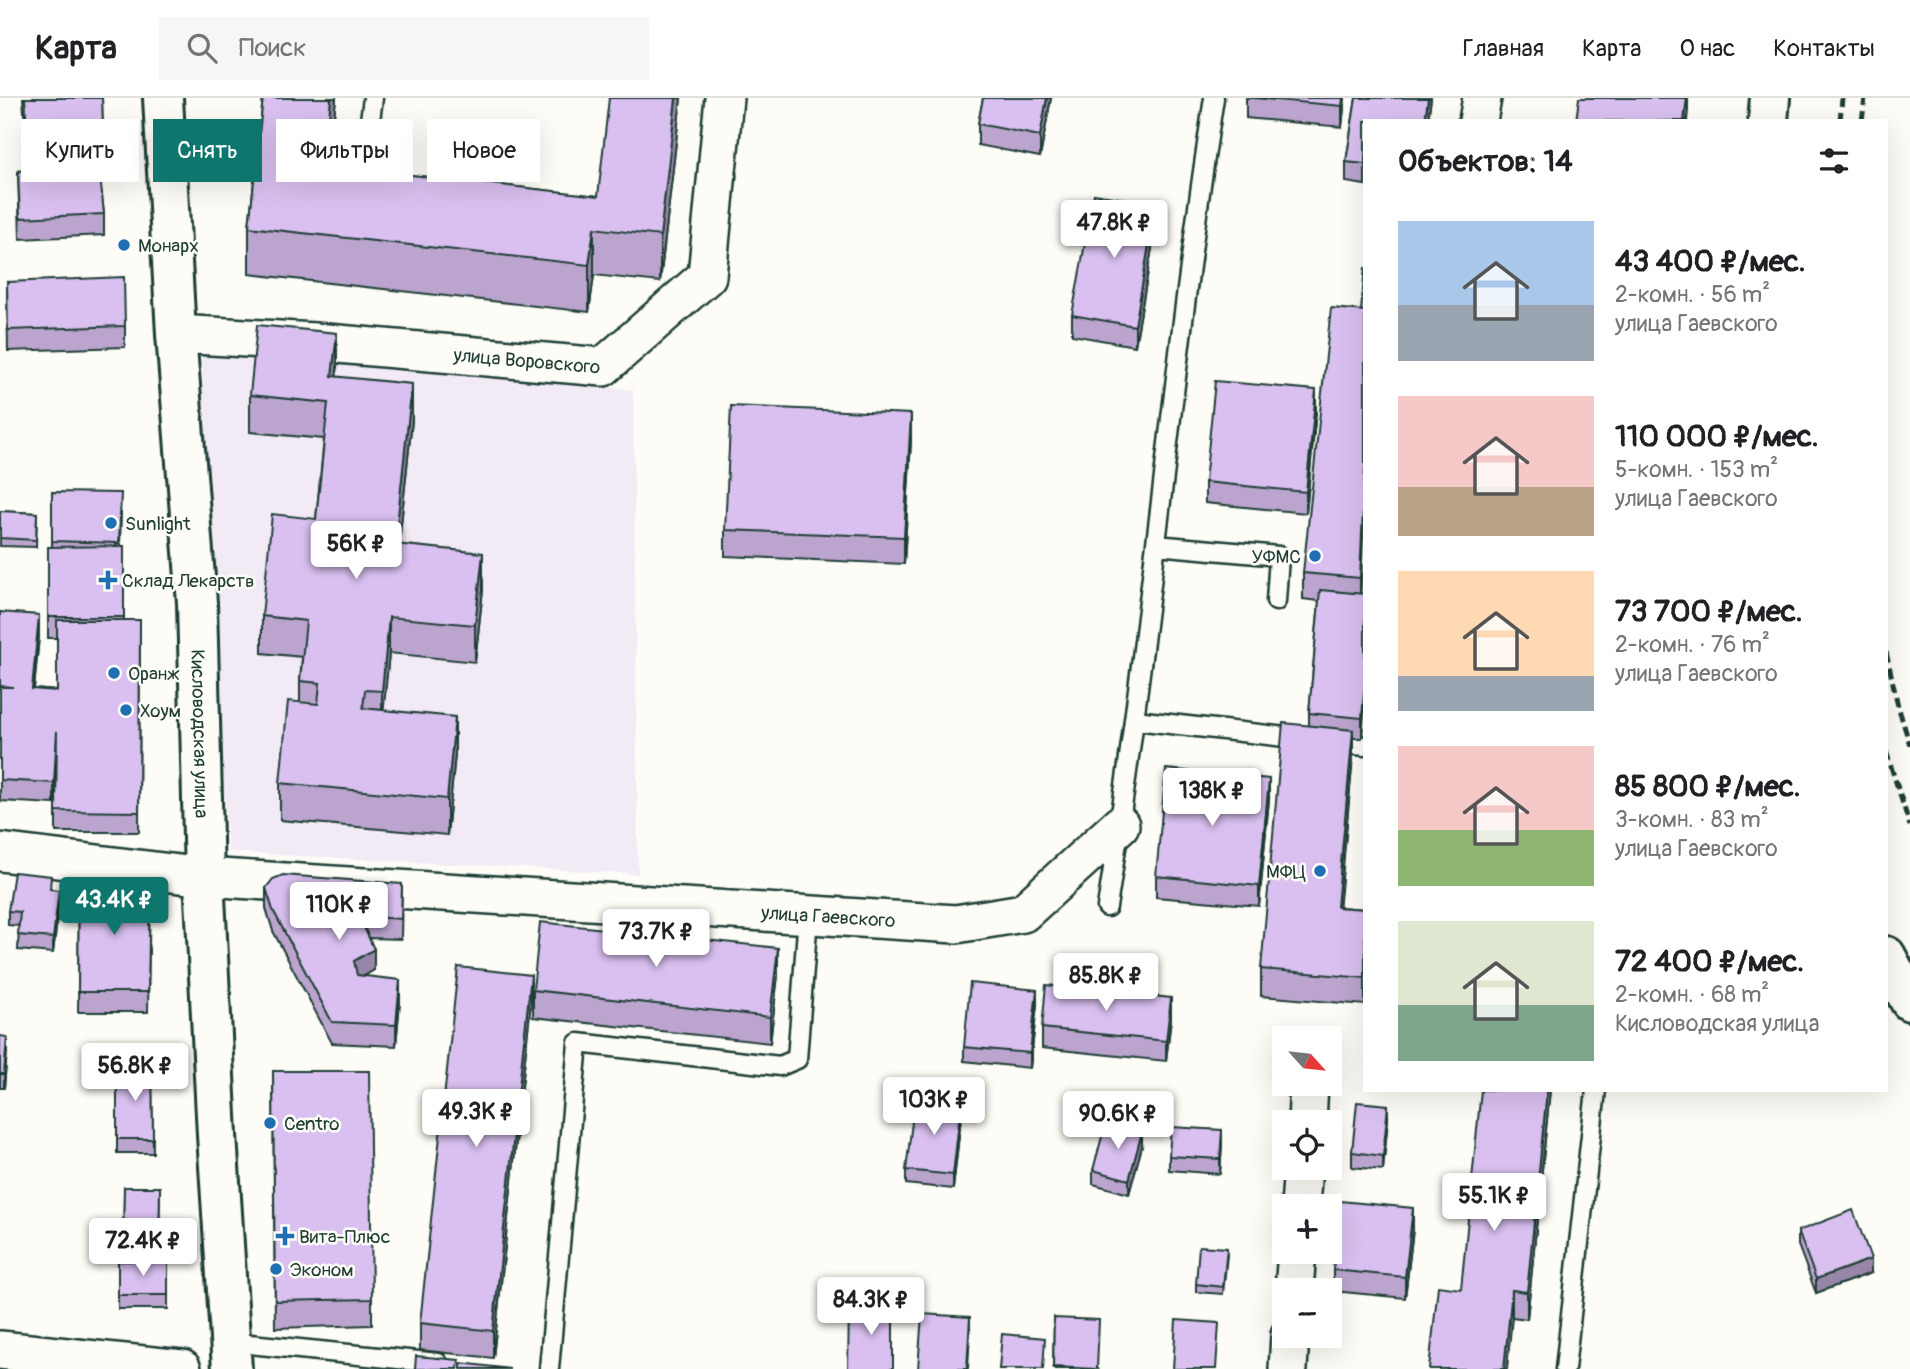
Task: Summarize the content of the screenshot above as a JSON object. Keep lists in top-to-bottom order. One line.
{"streets":{"street":["улица Воровского","Кисловодская улица","улица Гаевского"]},"crossings":[["улица Воровского","Кисловодская улица"],["Кисловодская улица","улица Гаевского"]],"places":{"other":["Монарх","Sunlight","УФМС","Оранж","Хоум","МФЦ","Centro","Эконом"],"health":["Склад Лекарств","Вита-Плюс"]},"north":"bottom right","page":{"header":"Карта","search":"Поиск","nav":["Главная","Карта","О нас","Контакты"],"chip":["Купить","Снять","Фильтры","Новое"],"heading":"Объектов: 14","price":["47.8K ₽","56K ₽","138K ₽","43.4K ₽","110K ₽","73.7K ₽","85.8K ₽","56.8K ₽","103K ₽","49.3K ₽","90.6K ₽","55.1K ₽","72.4K ₽","84.3K ₽"],"list":[{"name":"43 400 ₽/мес.","note":"2-комн. · 56 m² · улица Гаевского"},{"name":"110 000 ₽/мес.","note":"5-комн. · 153 m² · улица Гаевского"},{"name":"73 700 ₽/мес.","note":"2-комн. · 76 m² · улица Гаевского"},{"name":"85 800 ₽/мес.","note":"3-комн. · 83 m² · улица Гаевского"},{"name":"72 400 ₽/мес.","note":"2-комн. · 68 m² · Кисловодская улица"}],"map_buttons":["+","−"]}}
